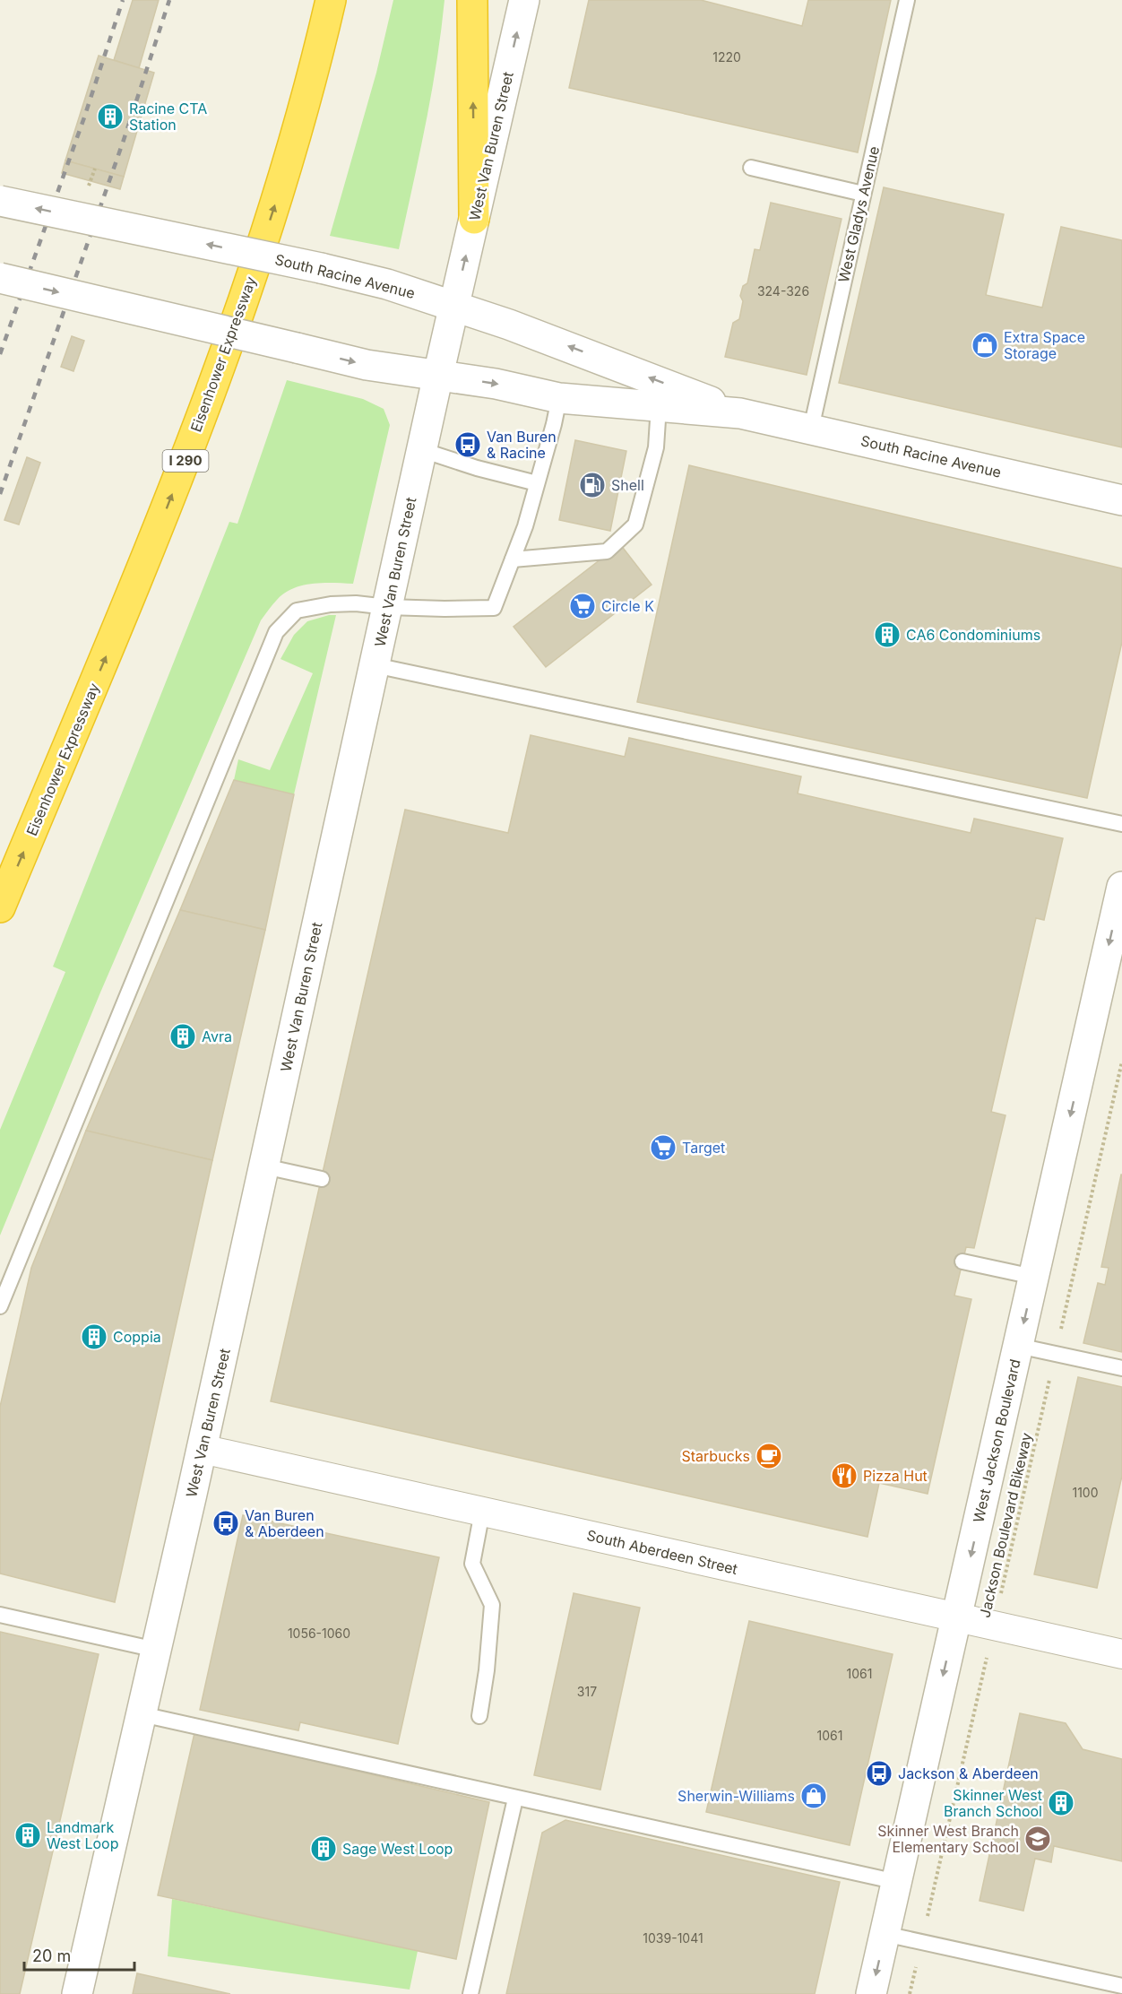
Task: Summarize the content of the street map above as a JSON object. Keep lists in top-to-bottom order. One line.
{"streets":{"highway":["Eisenhower Expressway","I 290"],"street":["West Van Buren Street","South Racine Avenue","West Jackson Boulevard","South Aberdeen Street"],"lane":["West Gladys Avenue"],"path":["Jackson Boulevard Bikeway"]},"crossings":[["West Van Buren Street","South Racine Avenue"],["West Van Buren Street","South Aberdeen Street"],["West Gladys Avenue","South Racine Avenue"],["West Jackson Boulevard","South Aberdeen Street"],["Jackson Boulevard Bikeway","South Aberdeen Street"]],"one_way":["Eisenhower Expressway","West Jackson Boulevard"],"places":{"building":["Racine CTA Station","CA6 Condominiums","Avra","Coppia","Skinner West Branch School","Landmark West Loop","Sage West Loop"],"shop":["Extra Space Storage","Sherwin-Williams"],"bus stop":["Van Buren & Racine","Van Buren & Aberdeen","Jackson & Aberdeen"],"fuel station":["Shell"],"supermarket":["Circle K","Target"],"cafe":["Starbucks"],"restaurant":["Pizza Hut"],"school or university":["Skinner West Branch Elementary School"]},"house_numbers":["1220","324-326","1100","1056-1060","1061","317","1061","1039-1041"],"scale_bar":"20 m"}
